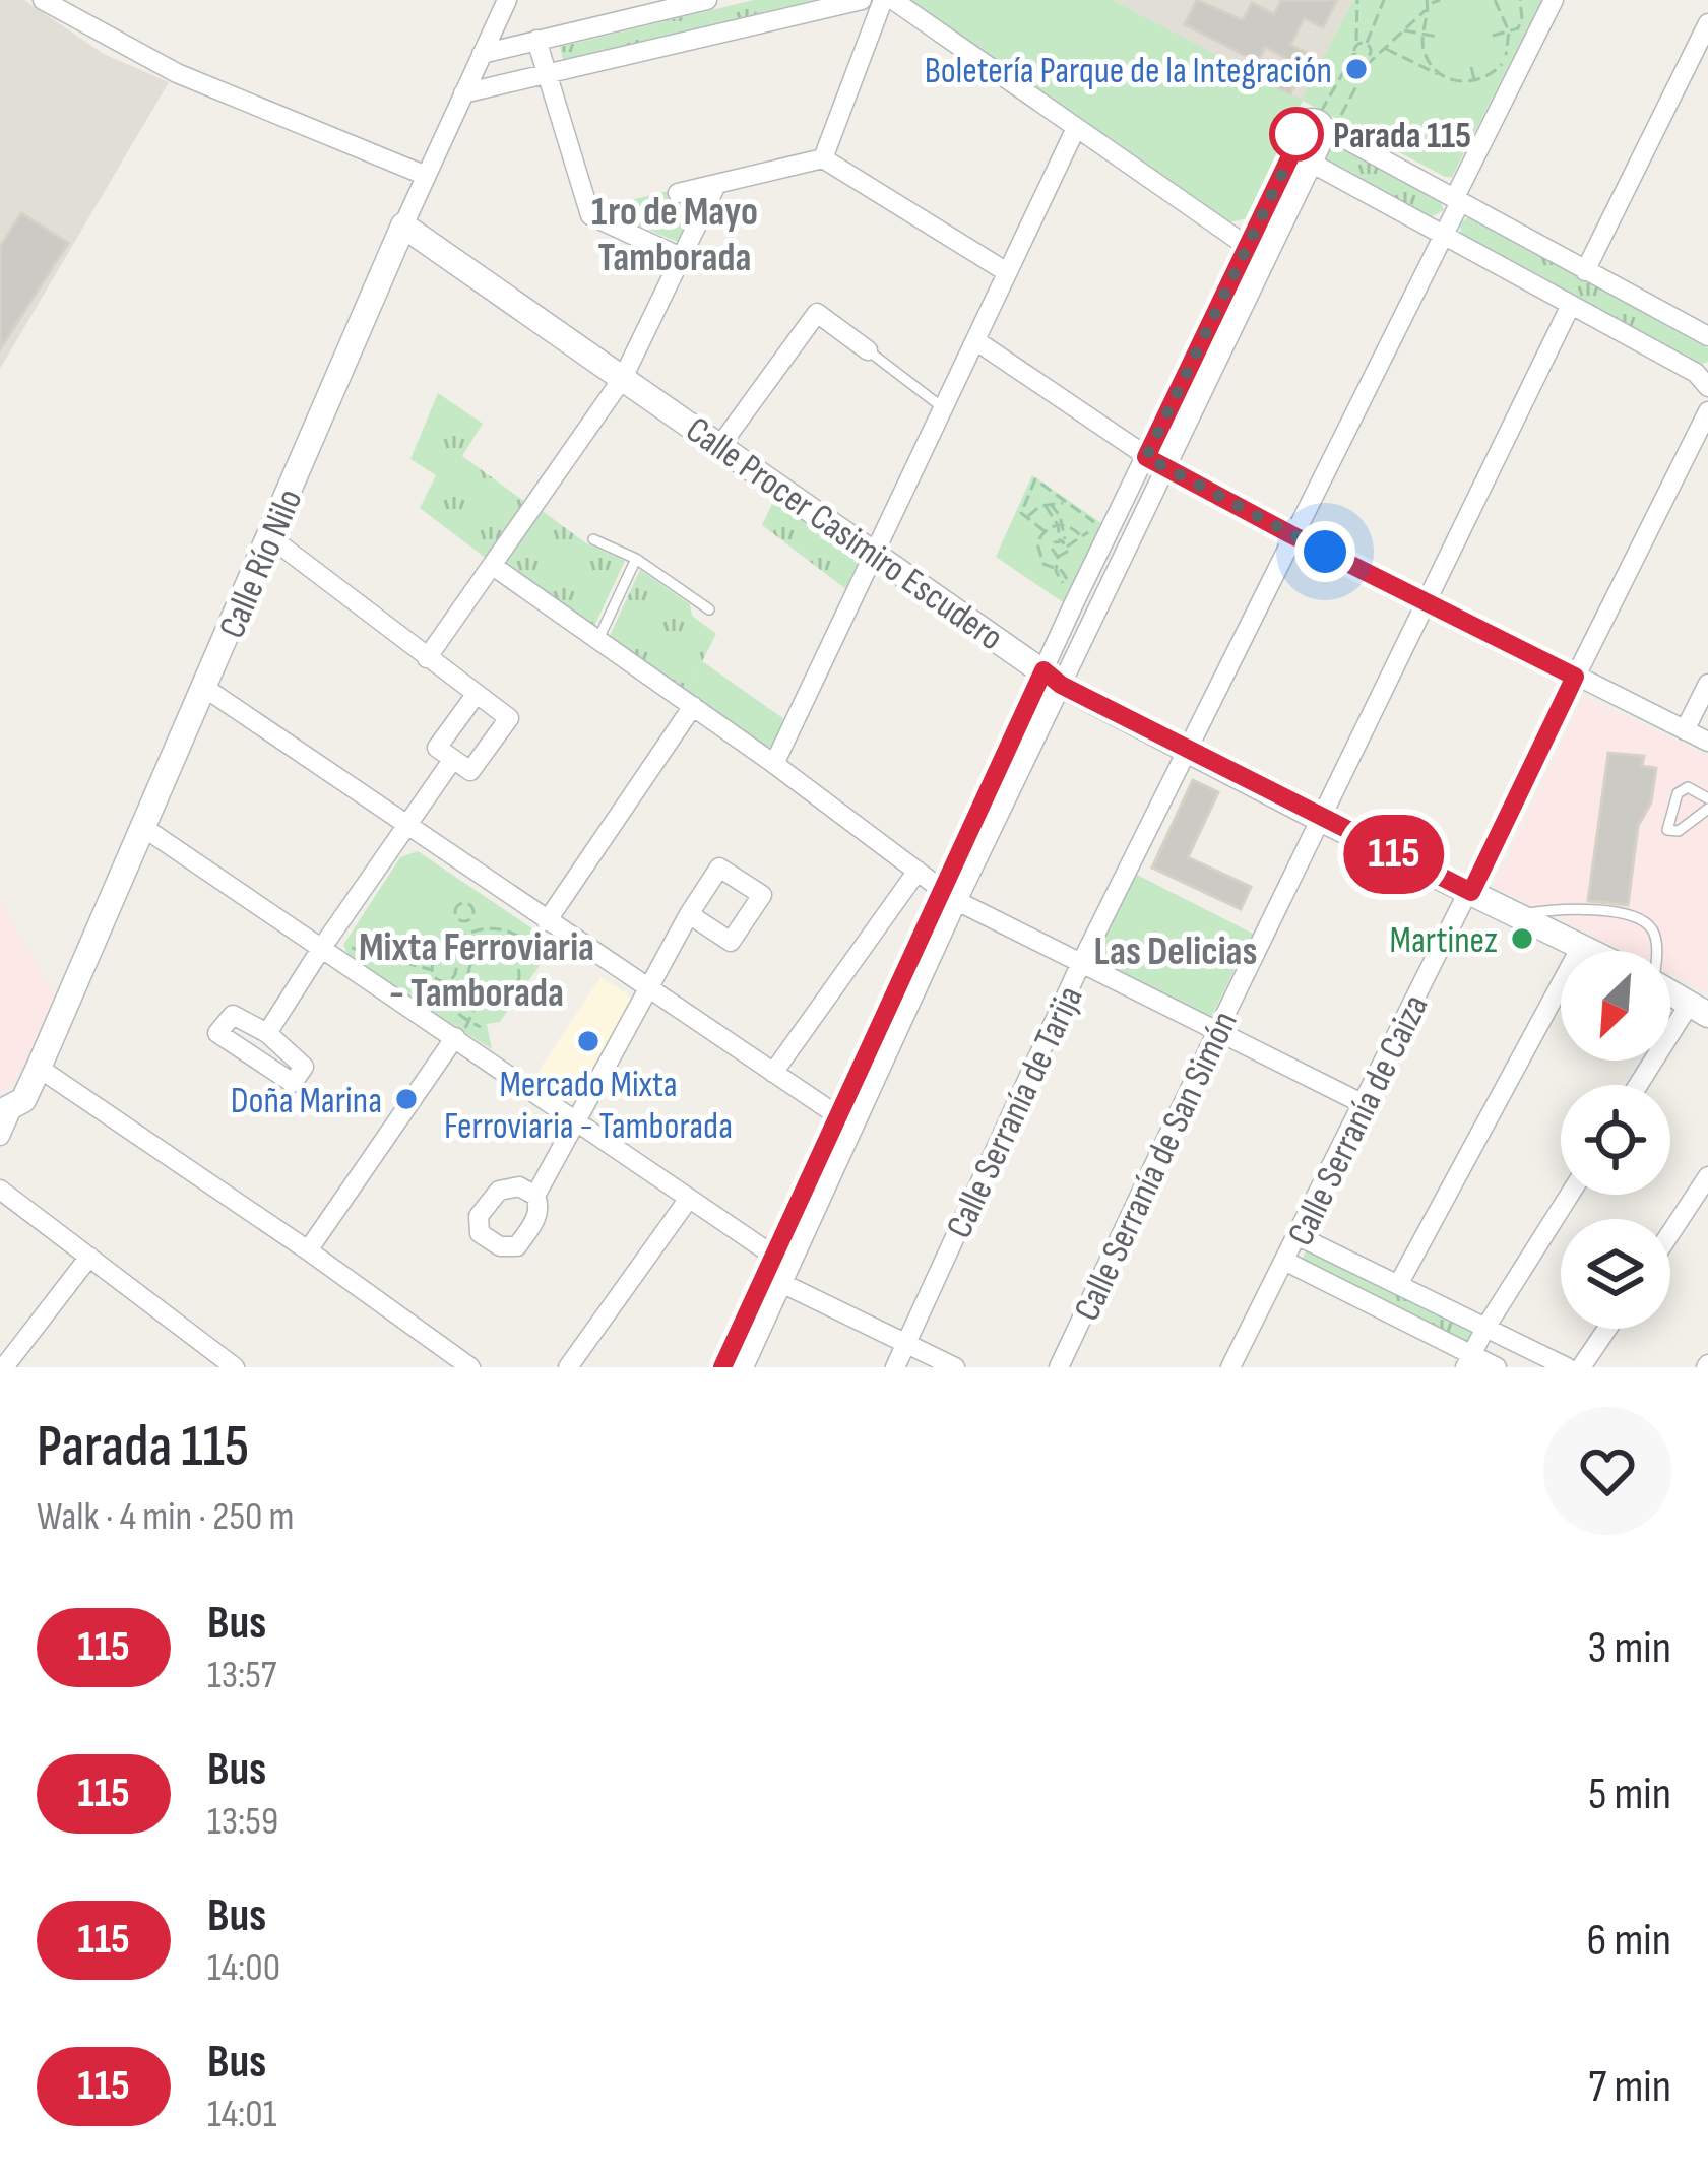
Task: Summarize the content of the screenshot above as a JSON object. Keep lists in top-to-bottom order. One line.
{"streets":{"main road":["Calle Procer Casimiro Escudero","Calle Río Nilo"],"street":["Calle Serranía de Tarija","Calle Serranía de Caiza","Calle Serranía de San Simón"]},"crossings":[["Calle Procer Casimiro Escudero","Calle Río Nilo"],["Calle Procer Casimiro Escudero","Calle Serranía de Tarija"],["Calle Procer Casimiro Escudero","Calle Serranía de Caiza"],["Calle Procer Casimiro Escudero","Calle Serranía de San Simón"]],"districts":["1ro de Mayo Tamborada","Mixta Ferroviaria - Tamborada","Las Delicias"],"places":["Boletería Parque de la Integración","Parada 115","Martinez","Mercado Mixta Ferroviaria - Tamborada","Doña Marina"],"lines":["bus line 115"],"north":"bottom left","page":{"on_map":"115","heading":["Parada 115","Walk · 4 min · 250 m"],"list":[{"mark":"115","name":"Bus","note":"13:57","value":"3 min"},{"mark":"115","name":"Bus","note":"13:59","value":"5 min"},{"mark":"115","name":"Bus","note":"14:00","value":"6 min"},{"mark":"115","name":"Bus","note":"14:01","value":"7 min"}]}}
